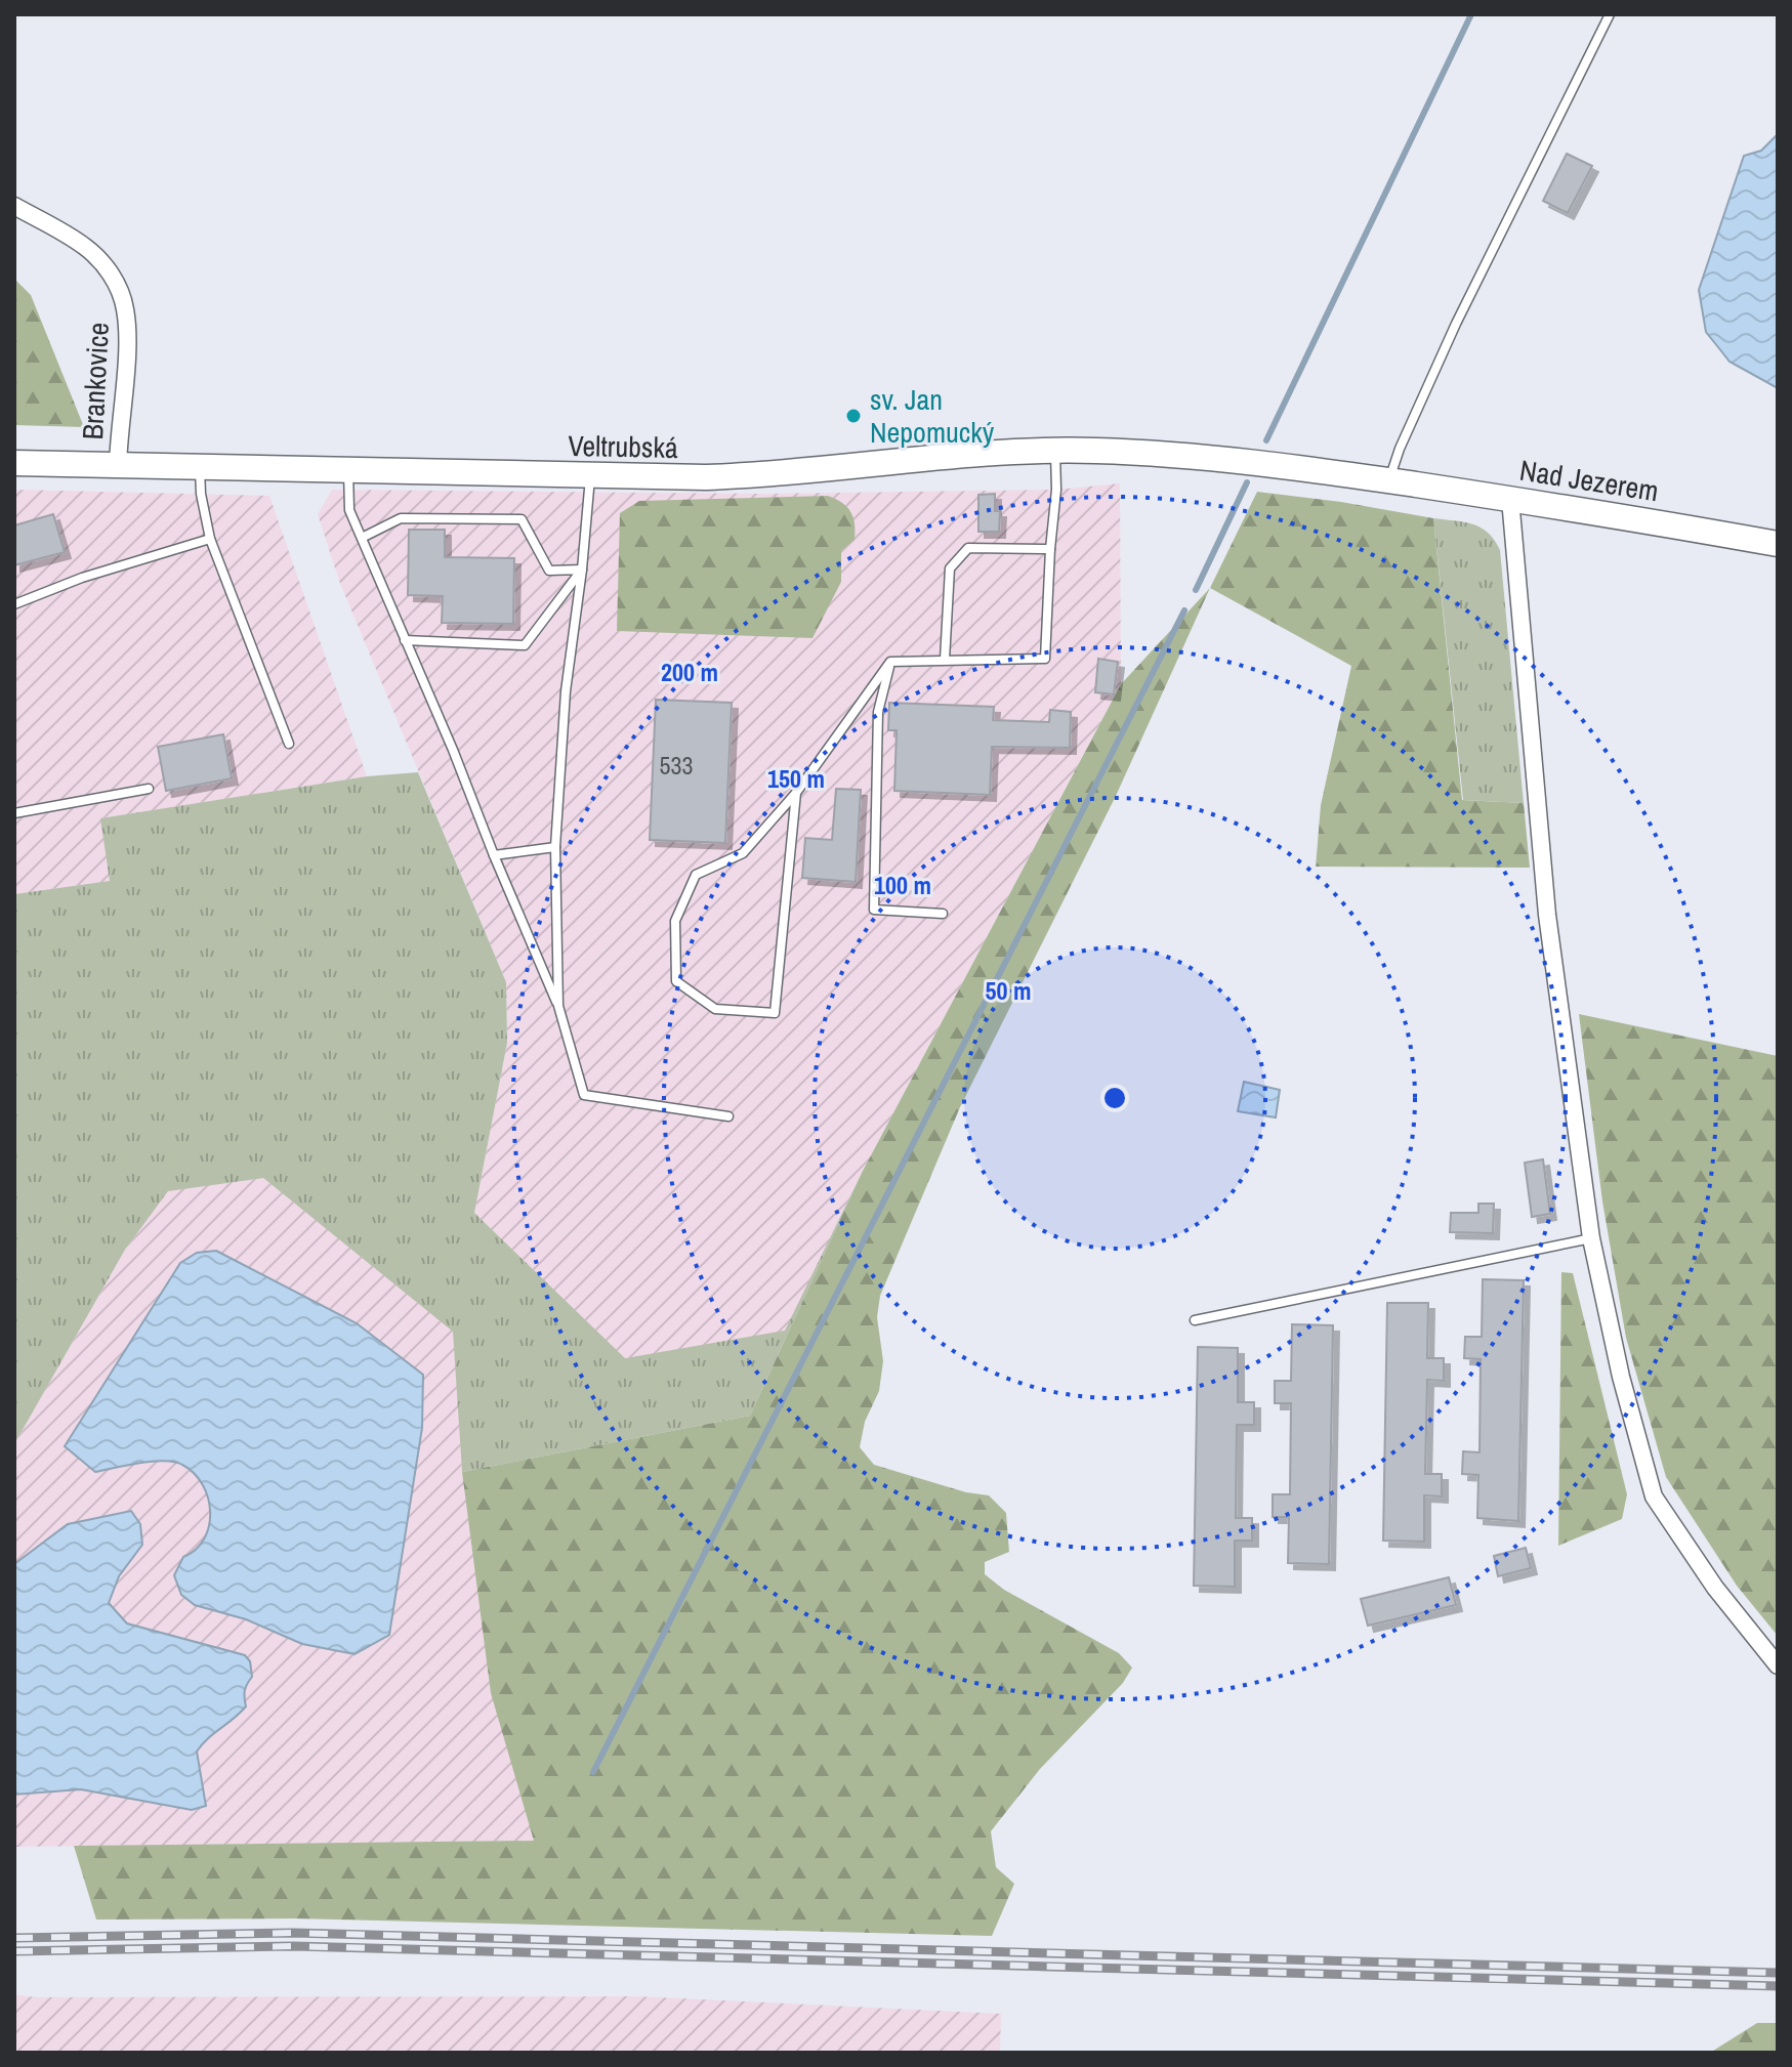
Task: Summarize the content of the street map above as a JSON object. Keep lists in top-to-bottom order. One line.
{"streets":{"street":["Brankovice","Veltrubská","Nad Jezerem"]},"crossings":[["Brankovice","Veltrubská"],["Veltrubská","Nad Jezerem"]],"places":["sv. Jan Nepomucký"],"house_numbers":["533"],"rings":["200 m","150 m","100 m","50 m"]}
